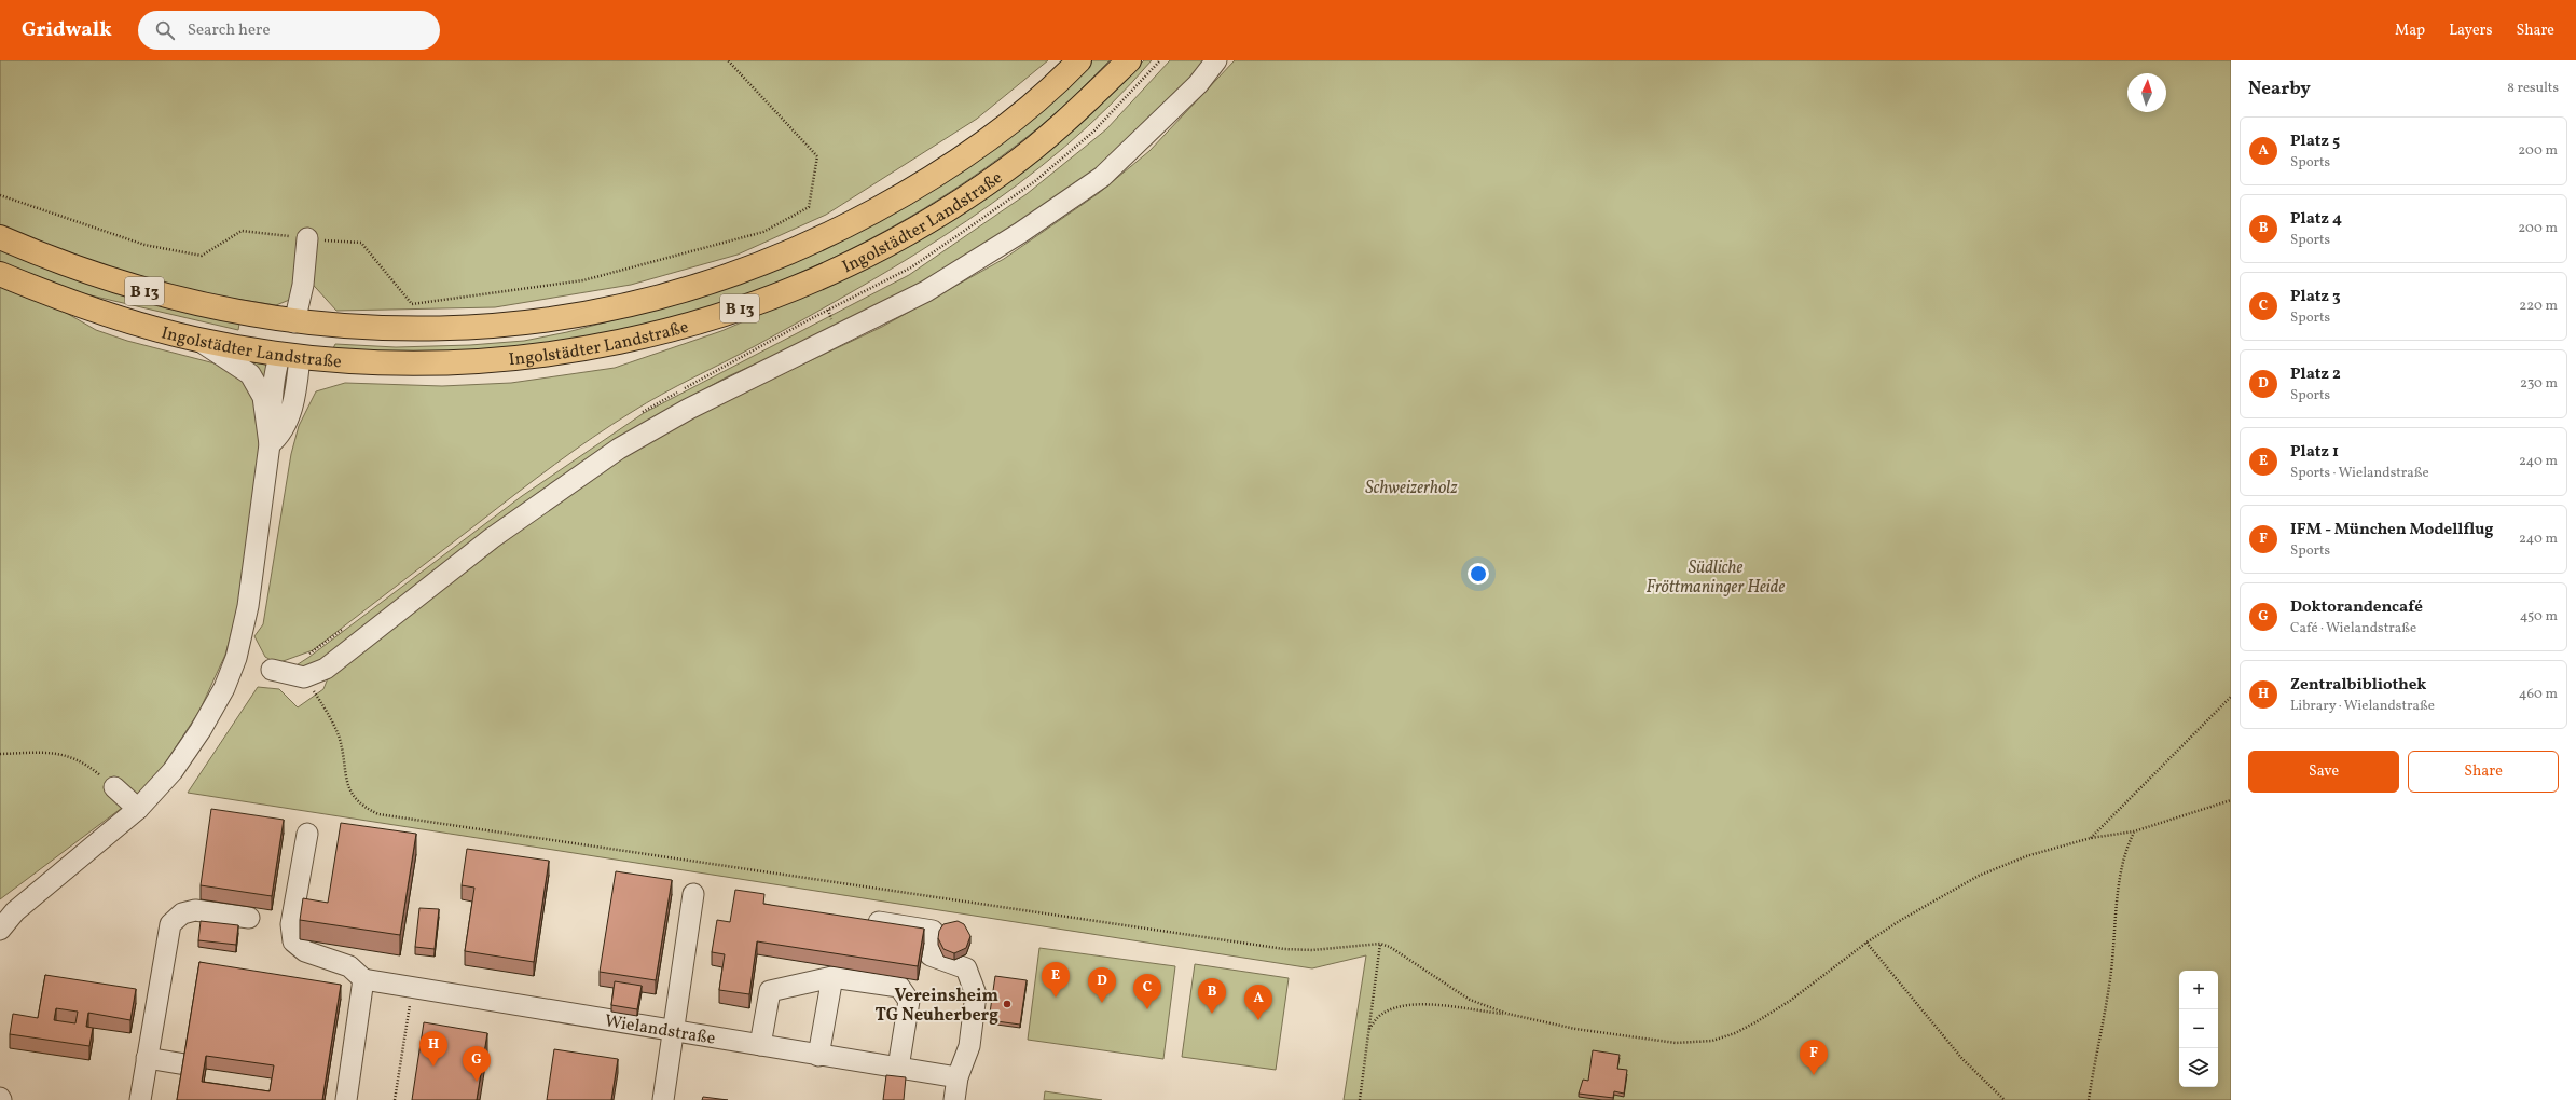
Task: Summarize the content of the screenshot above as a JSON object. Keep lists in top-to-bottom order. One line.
{"streets":{"main road":["Ingolstädter Landstraße","B 13"],"street":["Wielandstraße"]},"parks":["Schweizerholz","Südliche Fröttmaninger Heide"],"places":["Vereinsheim TG Neuherberg"],"north":"top","page":{"header":"Gridwalk","search":"Search here","nav":["Map","Layers","Share"],"heading":["Nearby","8 results"],"list":[{"mark":"A","name":"Platz 5","note":"Sports","value":"200 m"},{"mark":"B","name":"Platz 4","note":"Sports","value":"200 m"},{"mark":"C","name":"Platz 3","note":"Sports","value":"220 m"},{"mark":"D","name":"Platz 2","note":"Sports","value":"230 m"},{"mark":"E","name":"Platz 1","note":"Sports · Wielandstraße","value":"240 m"},{"mark":"F","name":"IFM - München Modellflug","note":"Sports","value":"240 m"},{"mark":"G","name":"Doktorandencafé","note":"Café · Wielandstraße","value":"450 m"},{"mark":"H","name":"Zentralbibliothek","note":"Library · Wielandstraße","value":"460 m"}],"buttons":["Save","Share"],"pins":["E","D","C","B","A","H","F","G"],"map_buttons":["+","−"]}}
